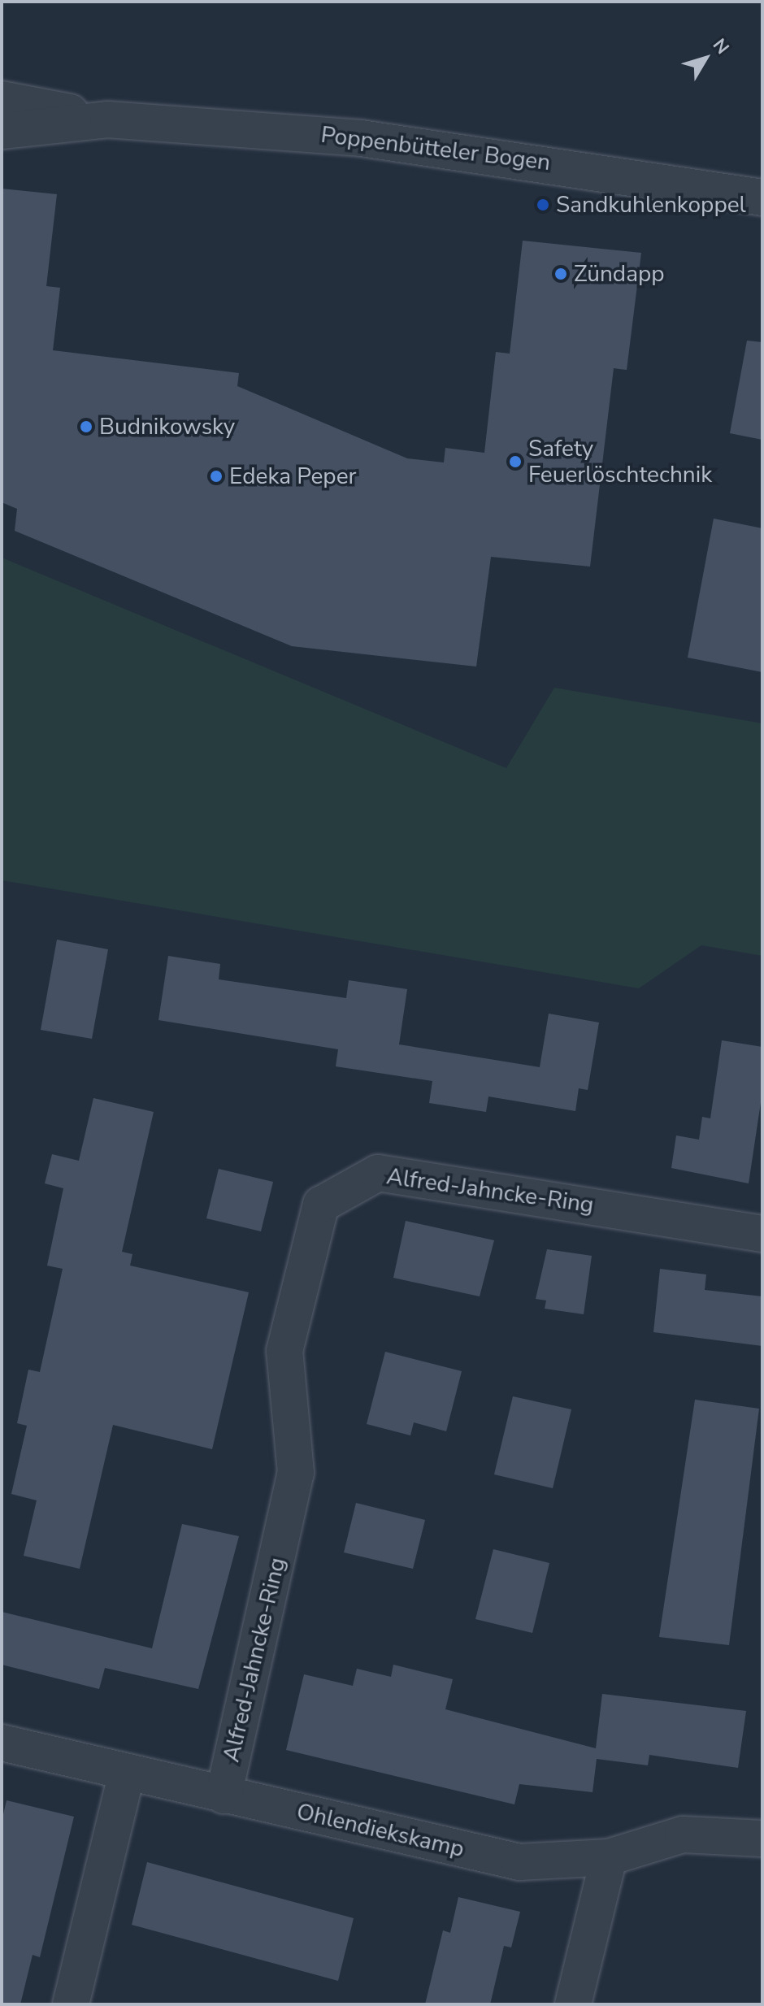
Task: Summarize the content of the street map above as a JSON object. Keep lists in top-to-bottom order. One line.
{"streets":{"street":["Poppenbütteler Bogen","Alfred-Jahncke-Ring","Ohlendiekskamp"]},"crossings":[["Alfred-Jahncke-Ring","Ohlendiekskamp"]],"places":["Sandkuhlenkoppel","Zündapp","Budnikowsky","Safety Feuerlöschtechnik","Edeka Peper"],"north":"top right"}
